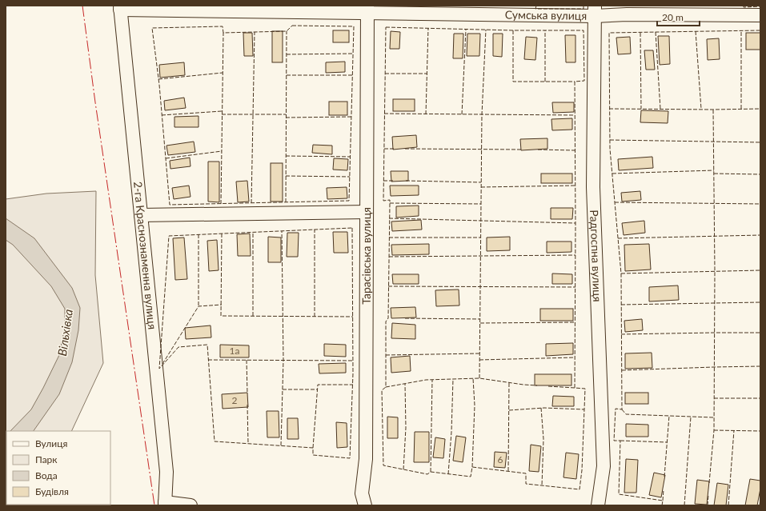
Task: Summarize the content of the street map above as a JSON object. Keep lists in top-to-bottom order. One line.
{"streets":{"street":["Сумська вулиця","2-га Краснознаменна вулиця","Тарасівська вулиця","Радгоспна вулиця"]},"crossings":[["Сумська вулиця","2-га Краснознаменна вулиця"],["Сумська вулиця","Тарасівська вулиця"],["Сумська вулиця","Радгоспна вулиця"]],"water":["Вільхівка"],"house_numbers":["1а","2","6"],"legend":["Вулиця","Парк","Вода","Будівля"],"scale_bar":"20 m"}
